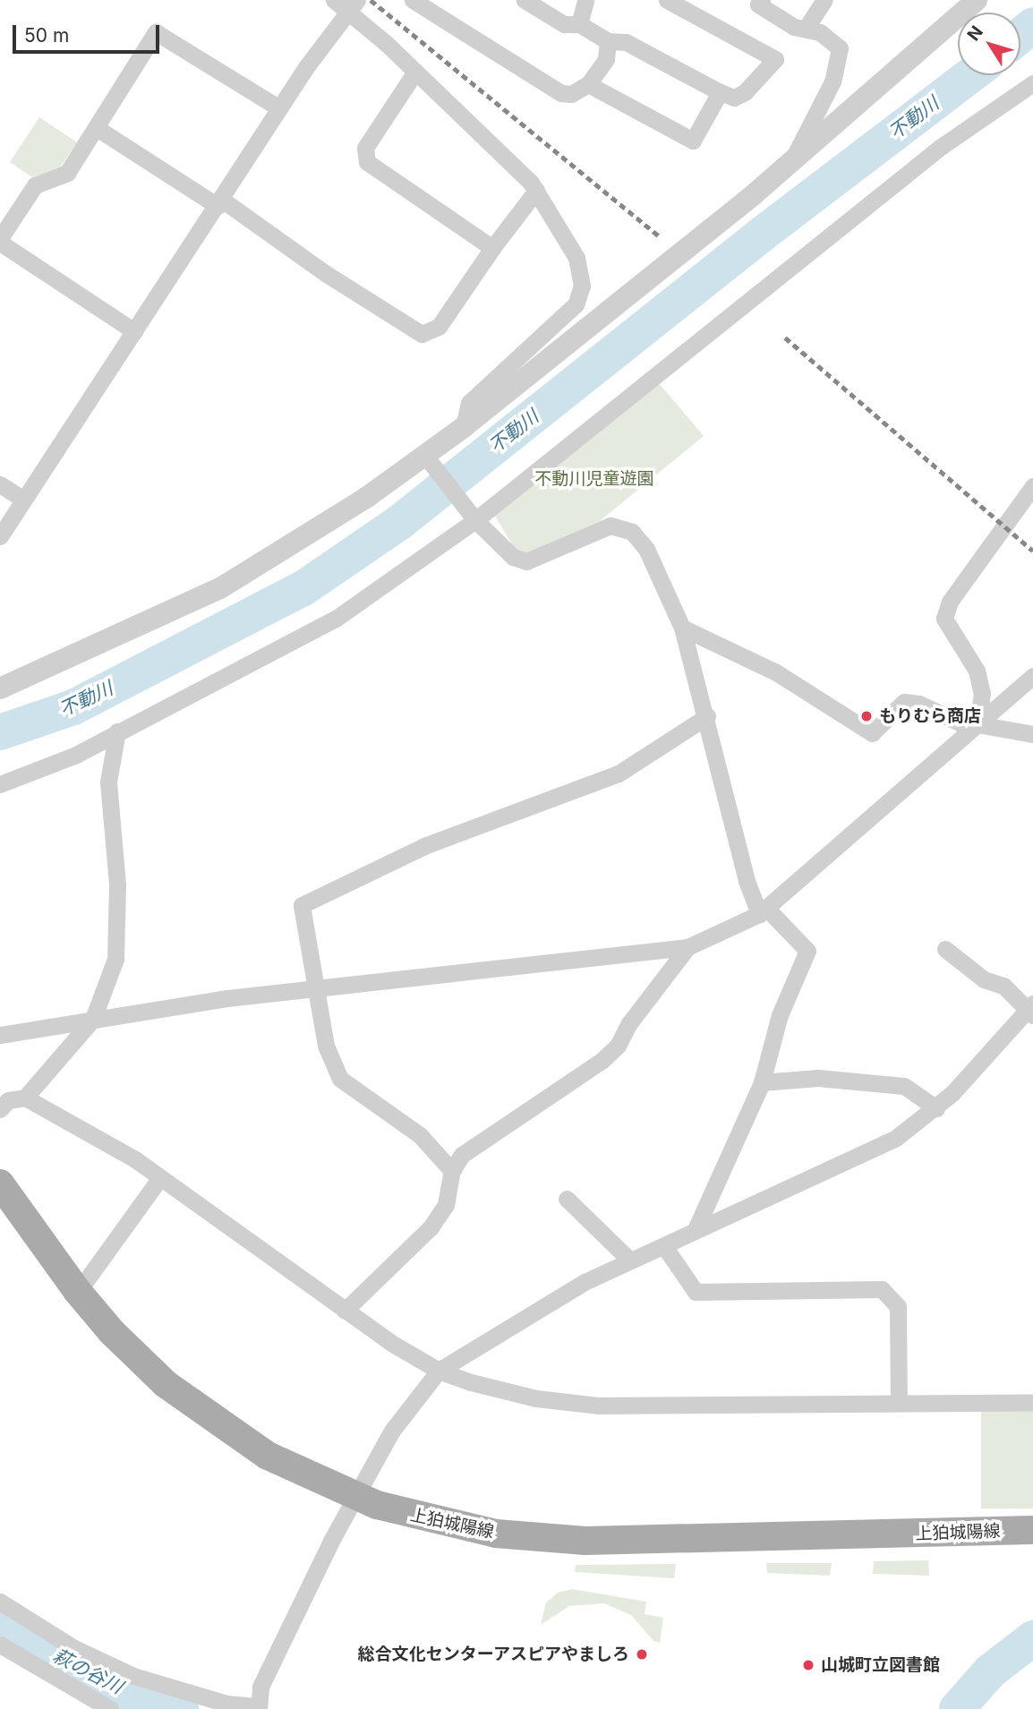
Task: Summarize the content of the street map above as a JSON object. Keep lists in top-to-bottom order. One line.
{"streets":{"main road":["上狛城陽線"]},"water":["不動川","萩の谷川"],"parks":["不動川児童遊園"],"places":["もりむら商店","総合文化センターアスピアやましろ","山城町立図書館"],"scale_bar":"50 m","north":"top left"}
